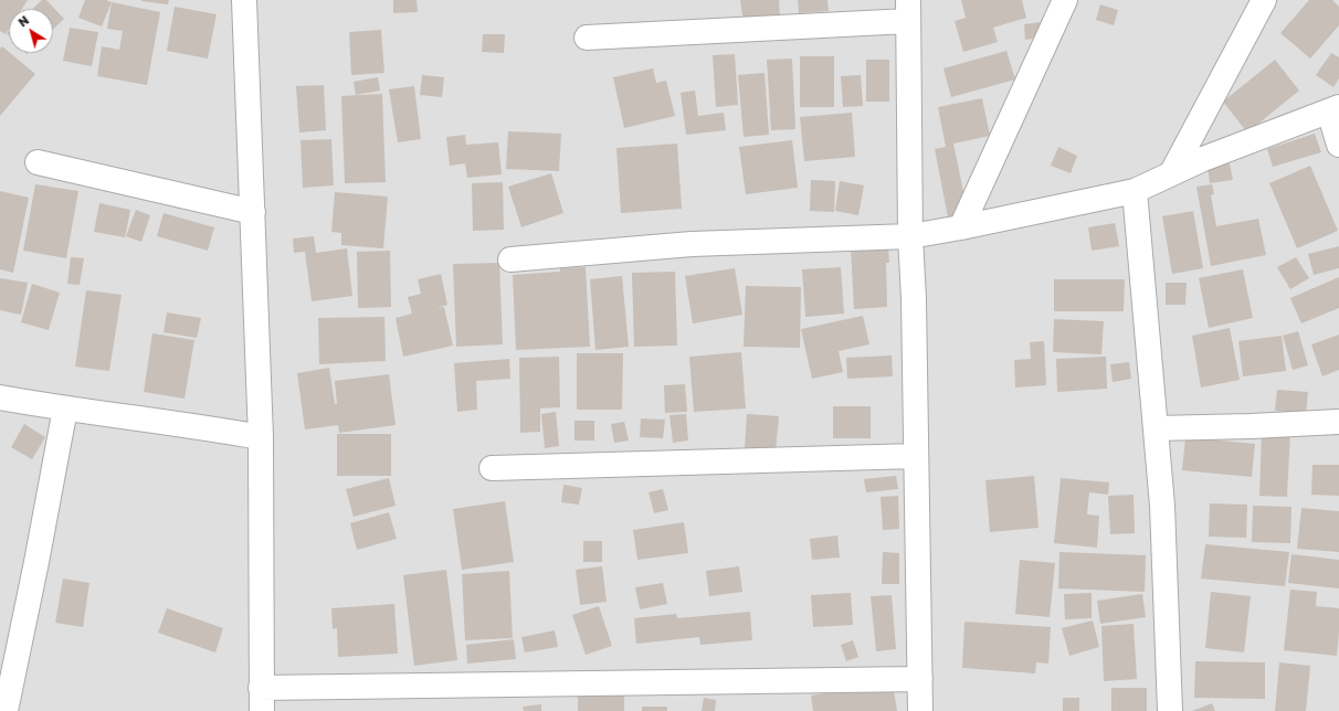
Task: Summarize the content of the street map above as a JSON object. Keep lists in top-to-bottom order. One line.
{"north":"top left"}
